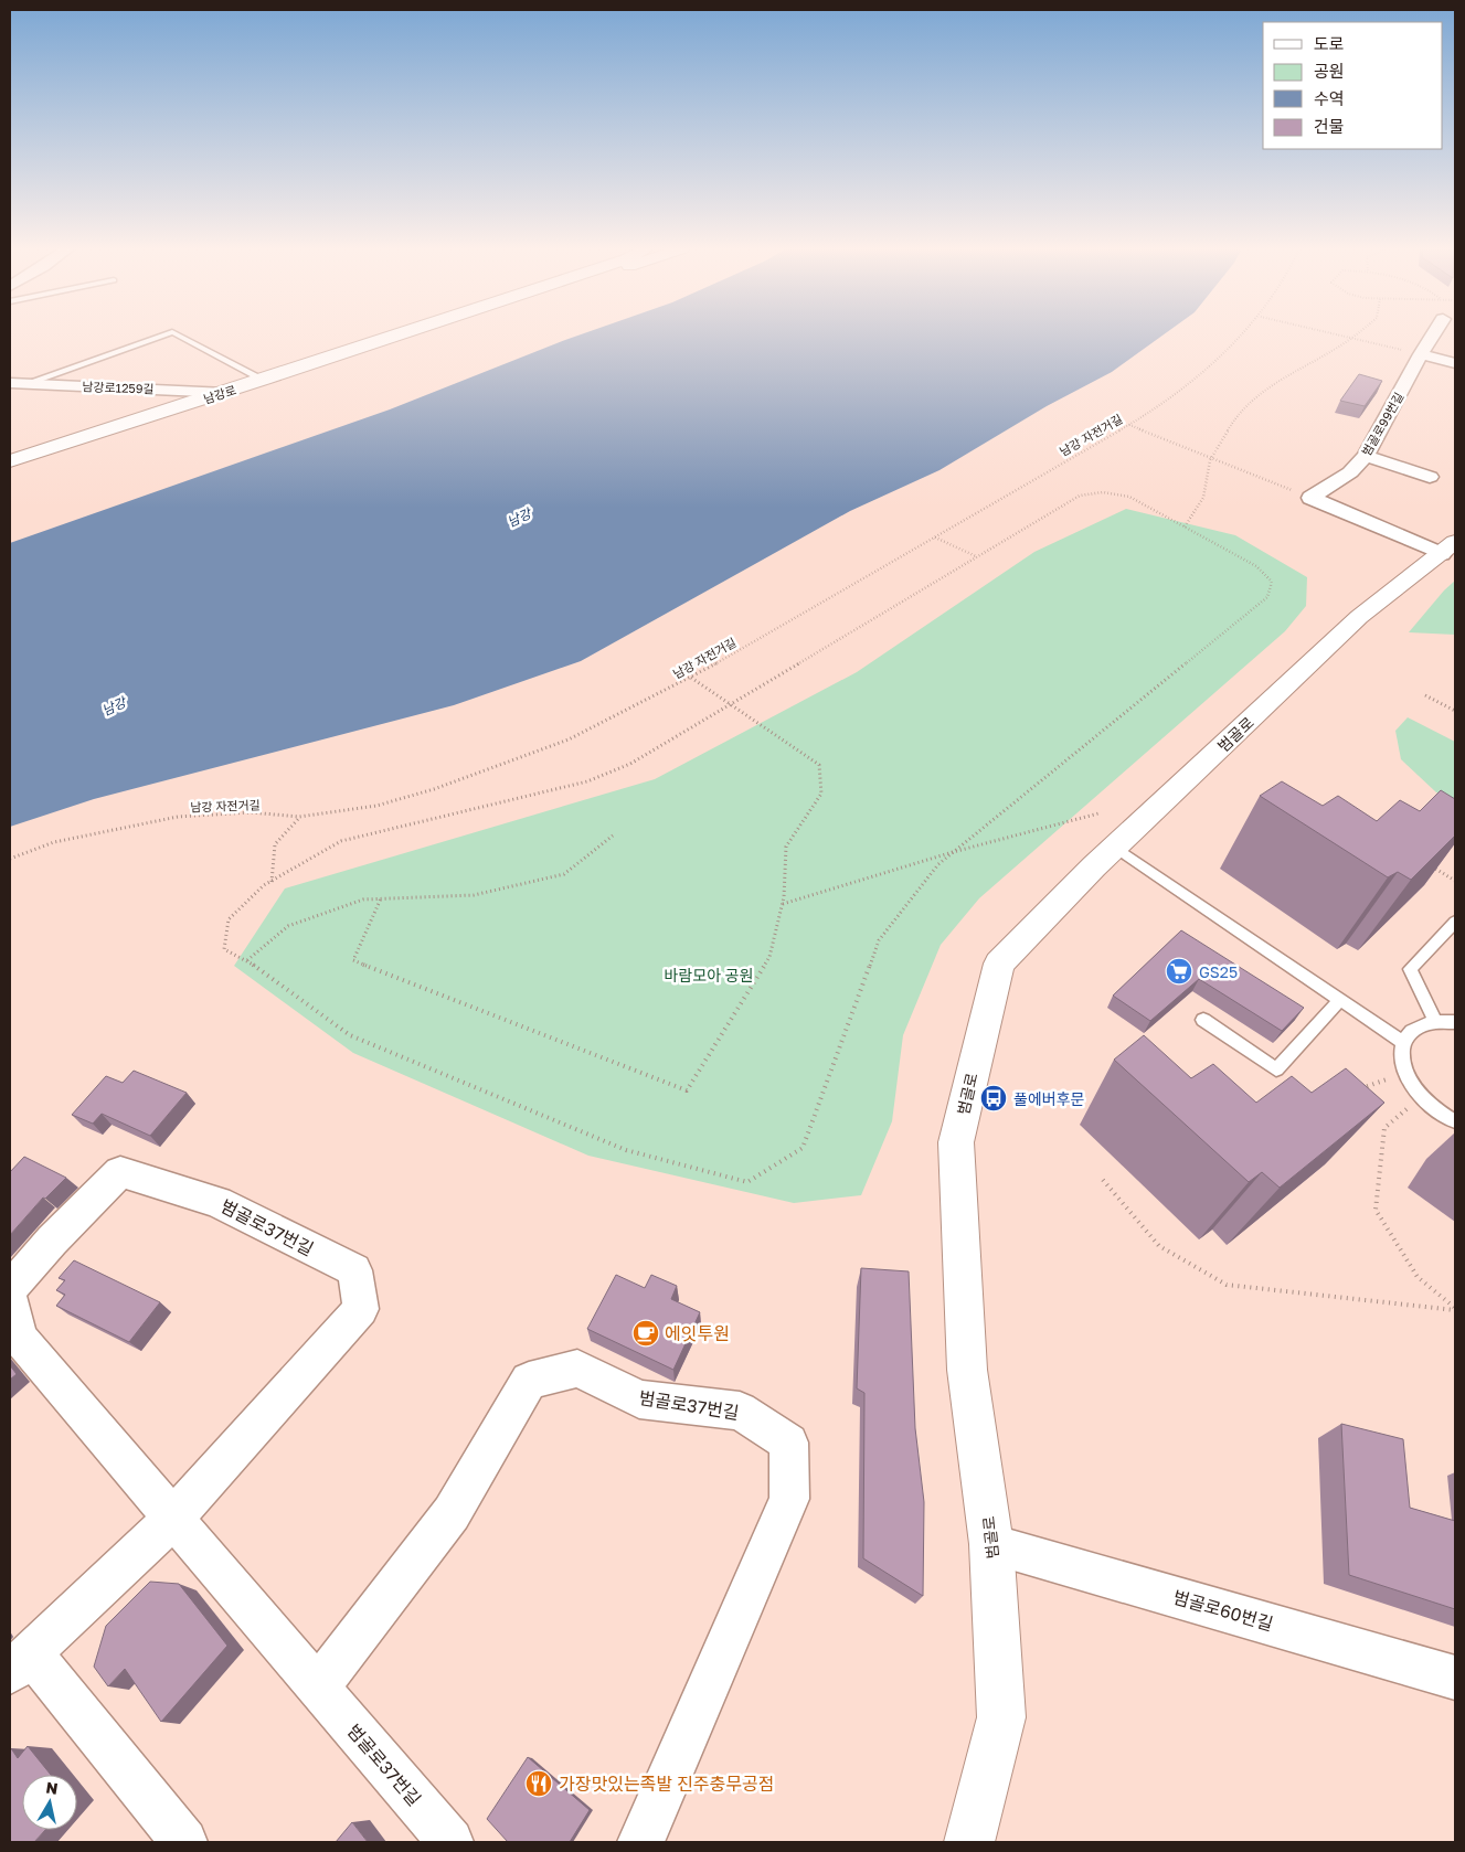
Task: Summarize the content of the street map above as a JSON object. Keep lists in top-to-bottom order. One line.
{"streets":{"street":["남강로1259길","남강로","범골로99번길","범골로","범골로37번길","범골로60번길"],"path":["남강 자전거길"]},"crossings":[["남강로1259길","남강로"],["범골로","범골로60번길"]],"water":["남강"],"parks":["바람모아 공원"],"places":{"supermarket":["GS25"],"bus stop":["풀에버후문"],"cafe":["에잇투원"],"restaurant":["가장맛있는족발 진주충무공점"]},"legend":["도로","공원","수역","건물"],"north":"top"}
